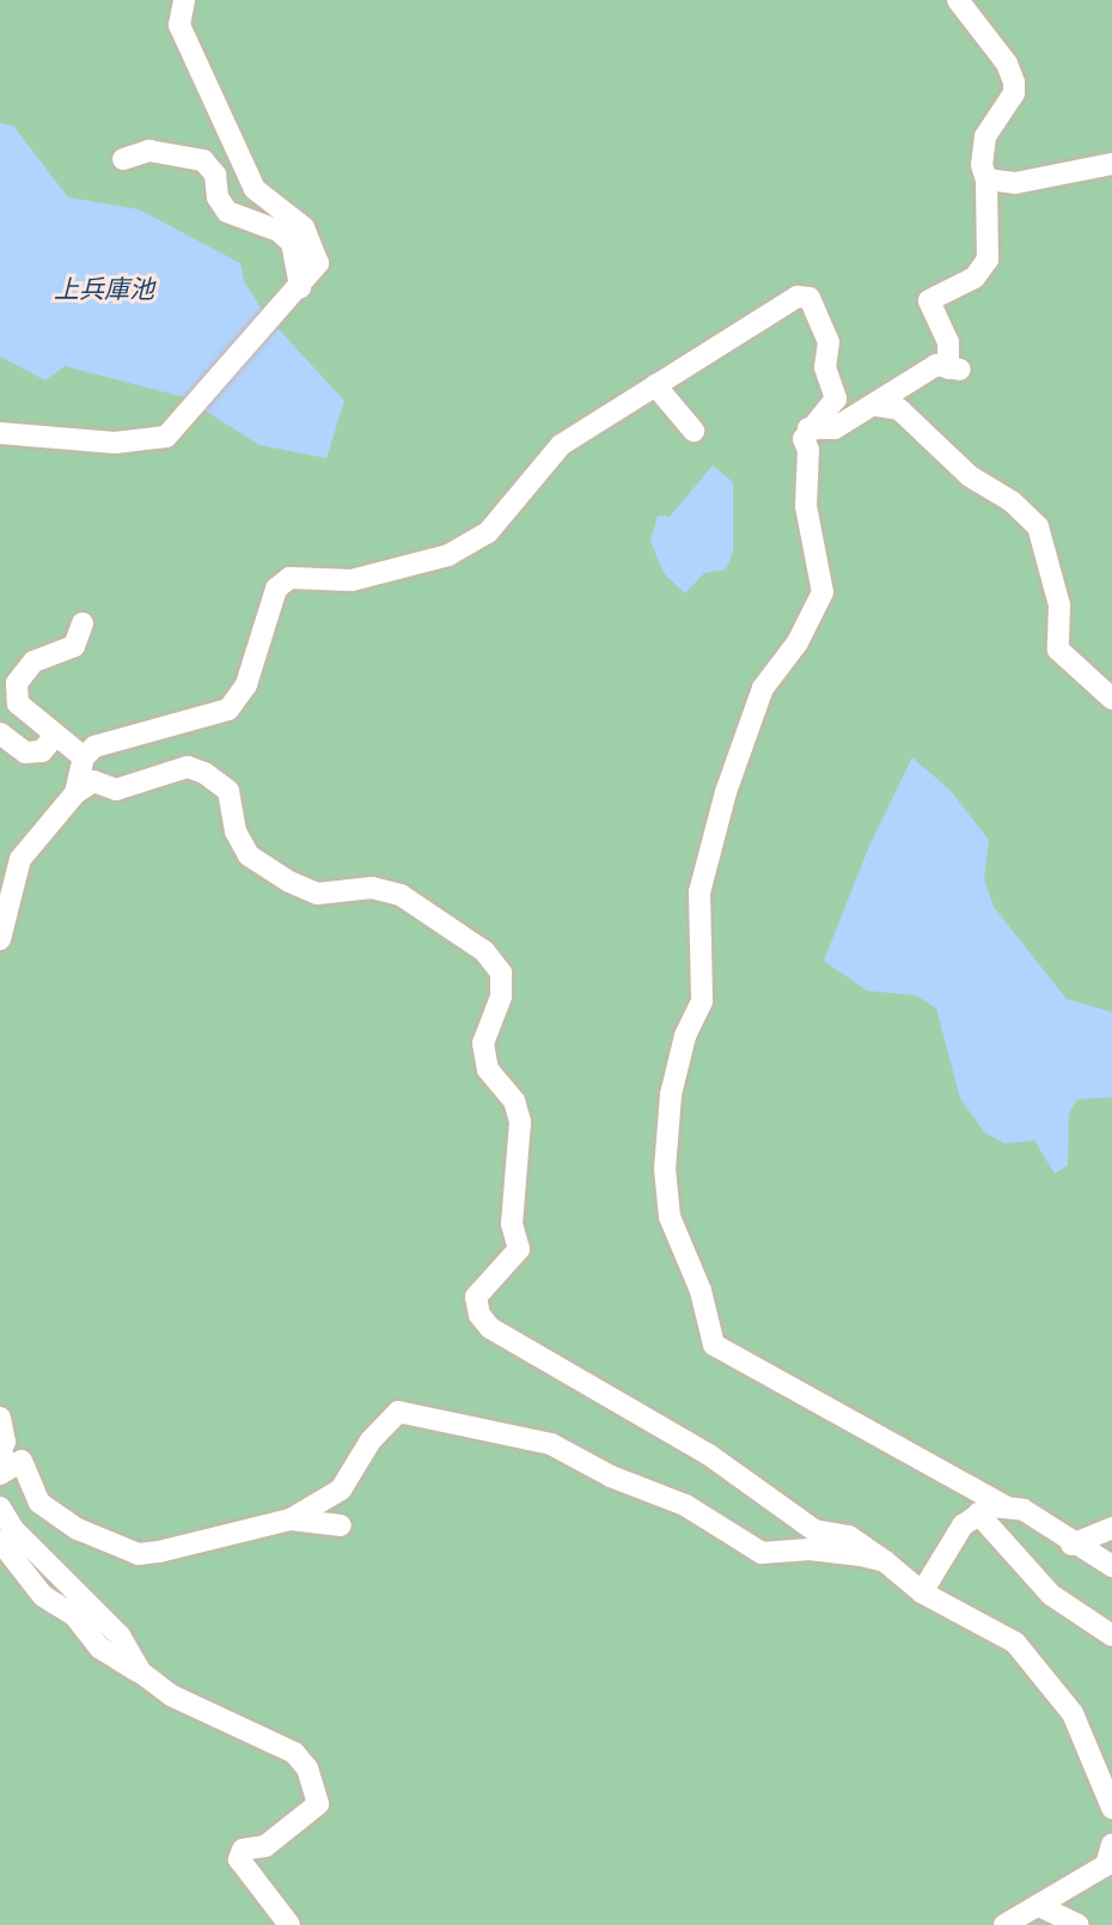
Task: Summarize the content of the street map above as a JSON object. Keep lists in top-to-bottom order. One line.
{"water":["上兵庫池"]}
